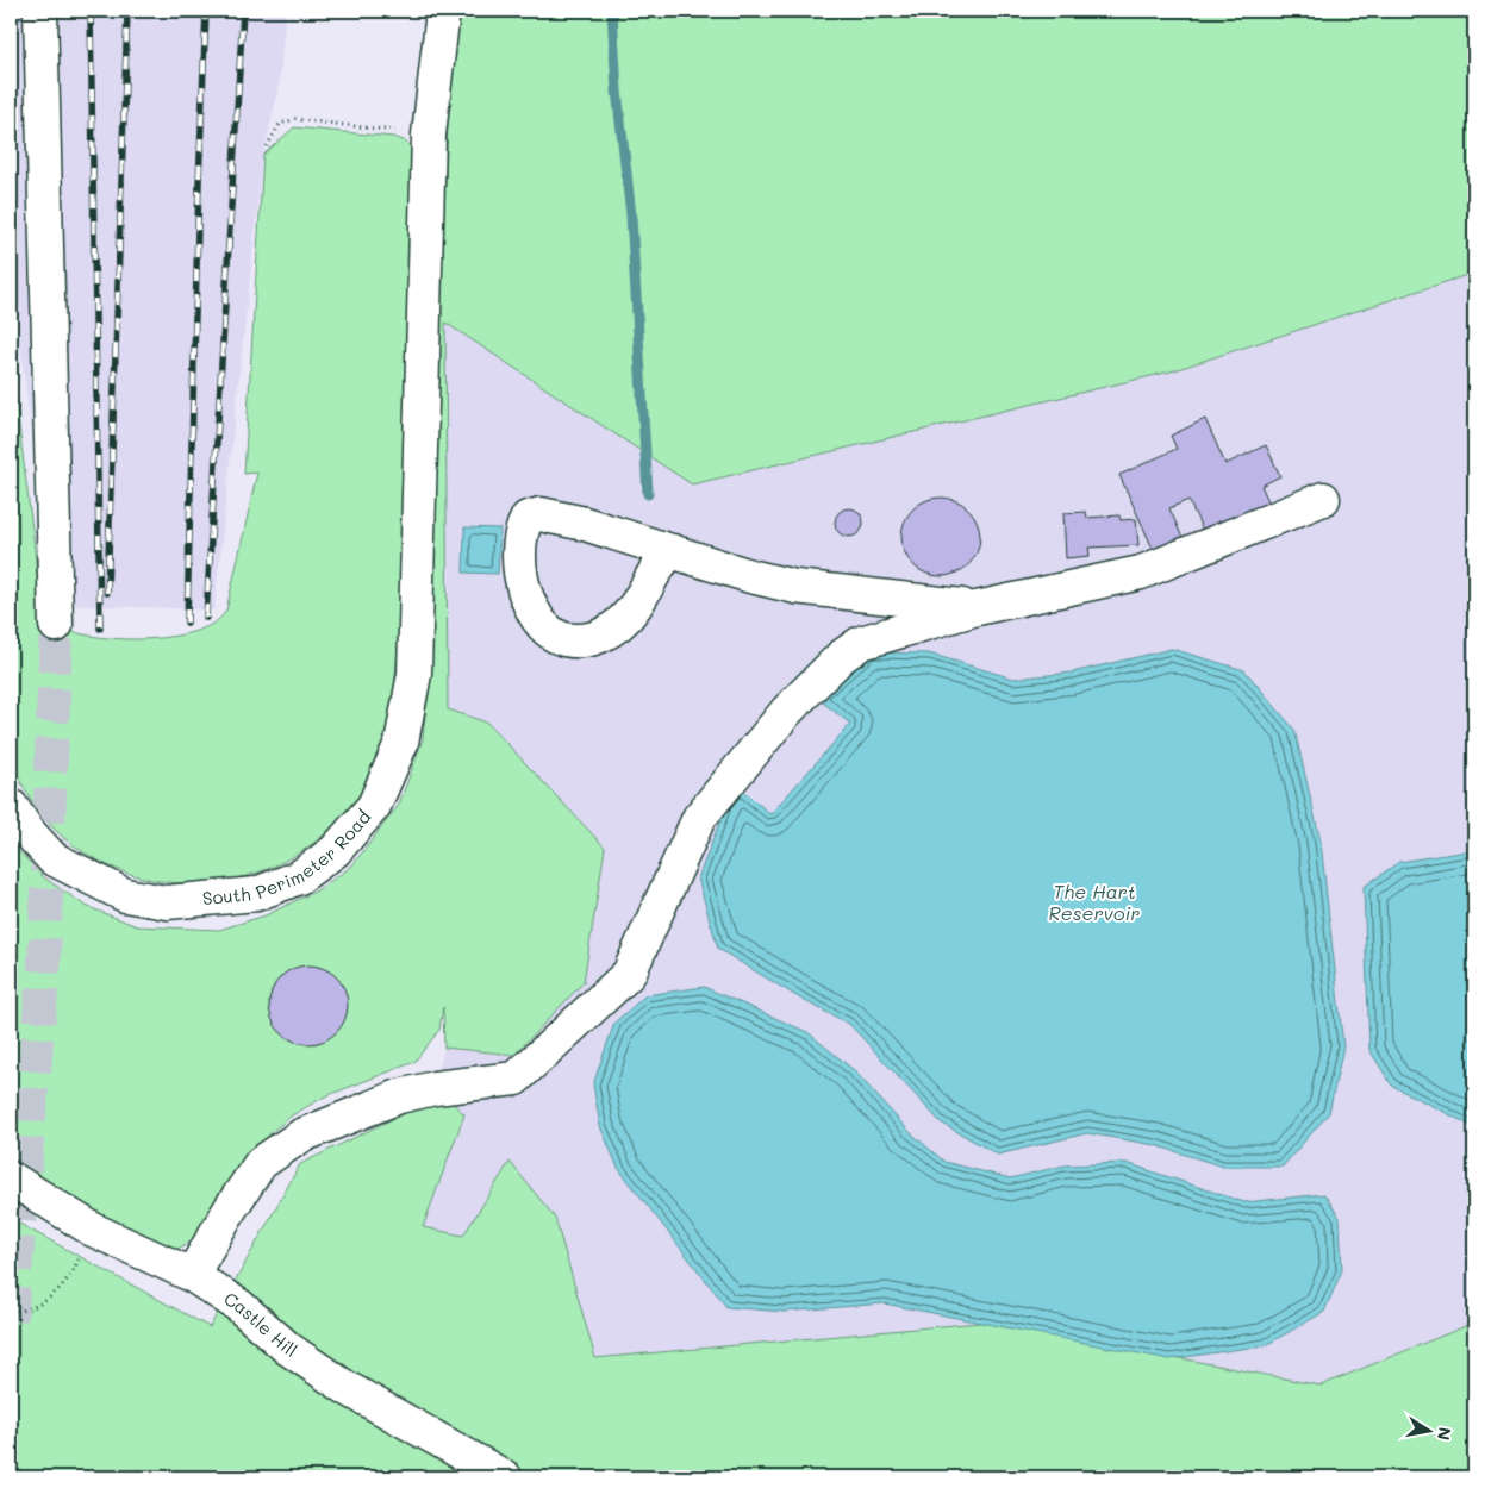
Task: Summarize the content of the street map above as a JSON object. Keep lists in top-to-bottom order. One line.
{"streets":{"street":["South Perimeter Road","Castle Hill"]},"water":["The Hart Reservoir"],"north":"right"}
